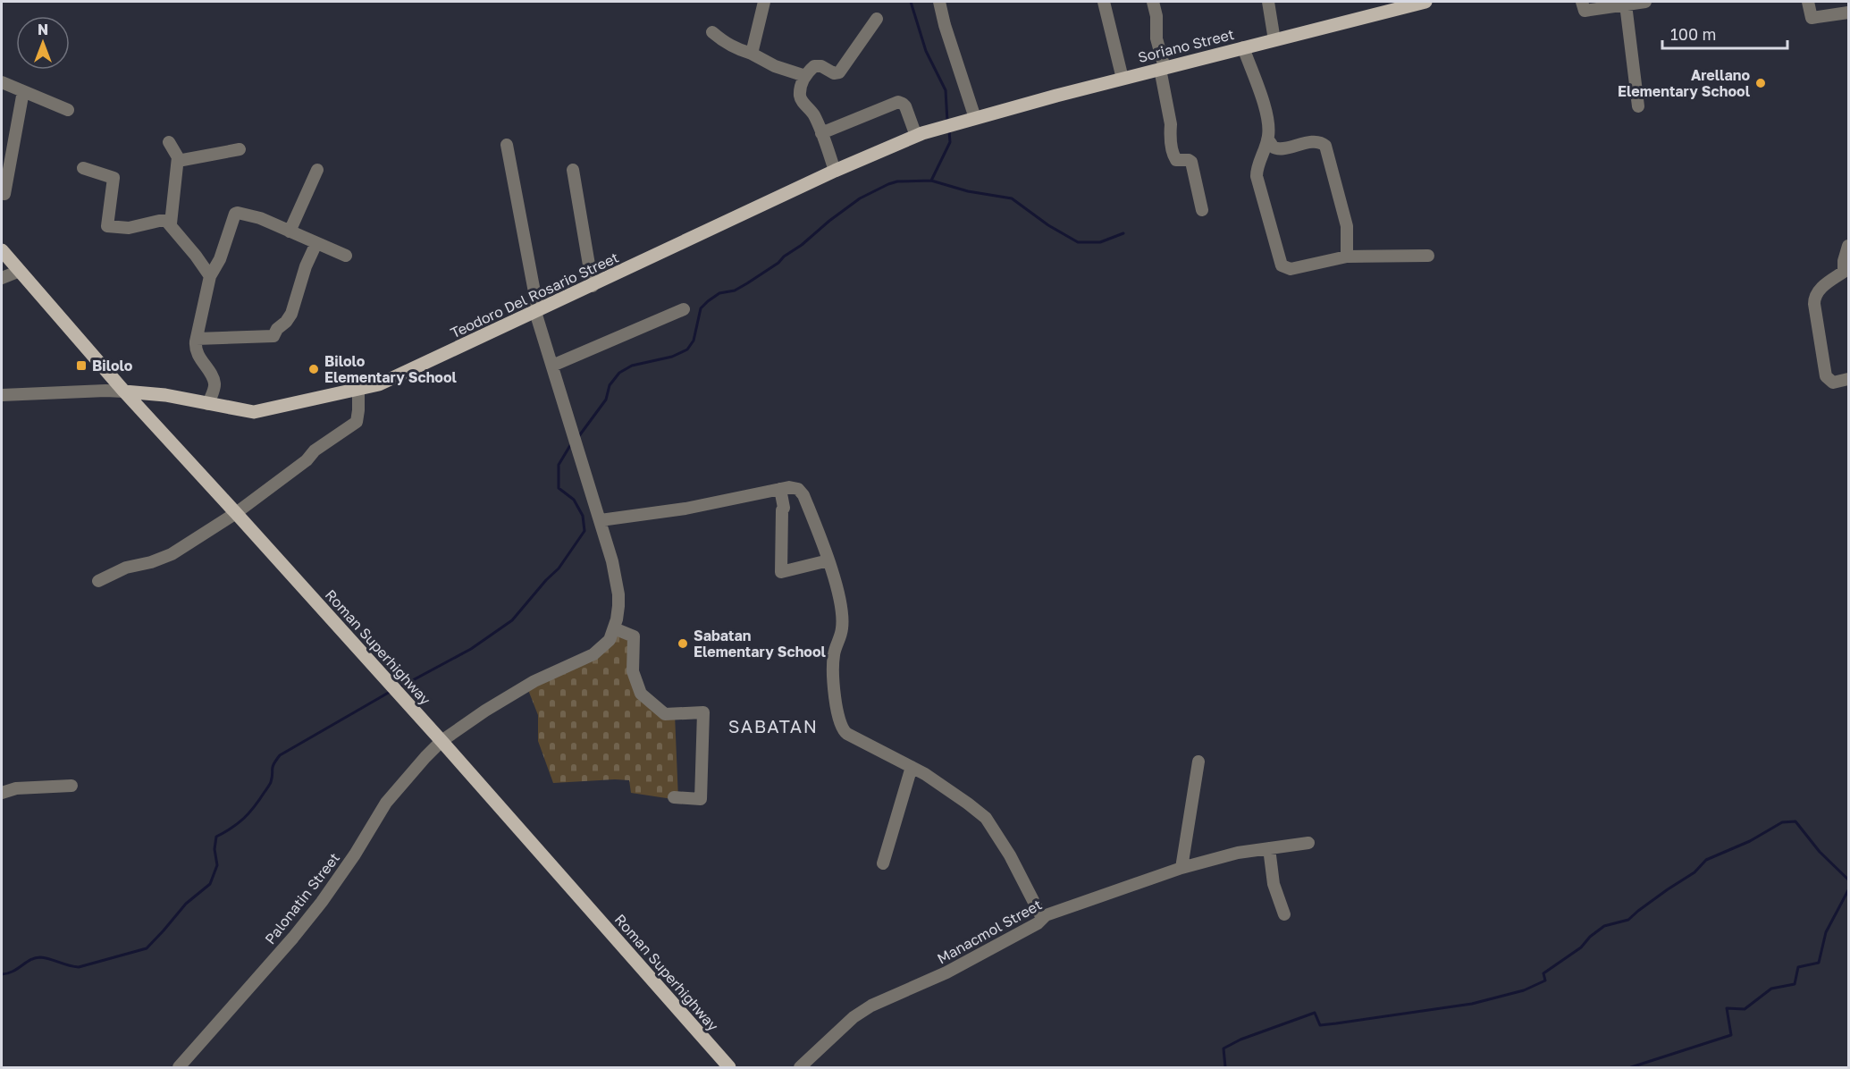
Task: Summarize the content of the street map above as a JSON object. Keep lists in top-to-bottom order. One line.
{"streets":{"main road":["Soriano Street","Teodoro Del Rosario Street","Roman Superhighway"],"street":["Palonatin Street","Manacmol Street"]},"crossings":[["Soriano Street","Teodoro Del Rosario Street"],["Teodoro Del Rosario Street","Roman Superhighway"],["Roman Superhighway","Palonatin Street"]],"districts":["SABATAN"],"places":{"other":["Arellano Elementary School","Bilolo Elementary School","Sabatan Elementary School"],"transit":["Bilolo"]},"scale_bar":"100 m","north":"top"}
